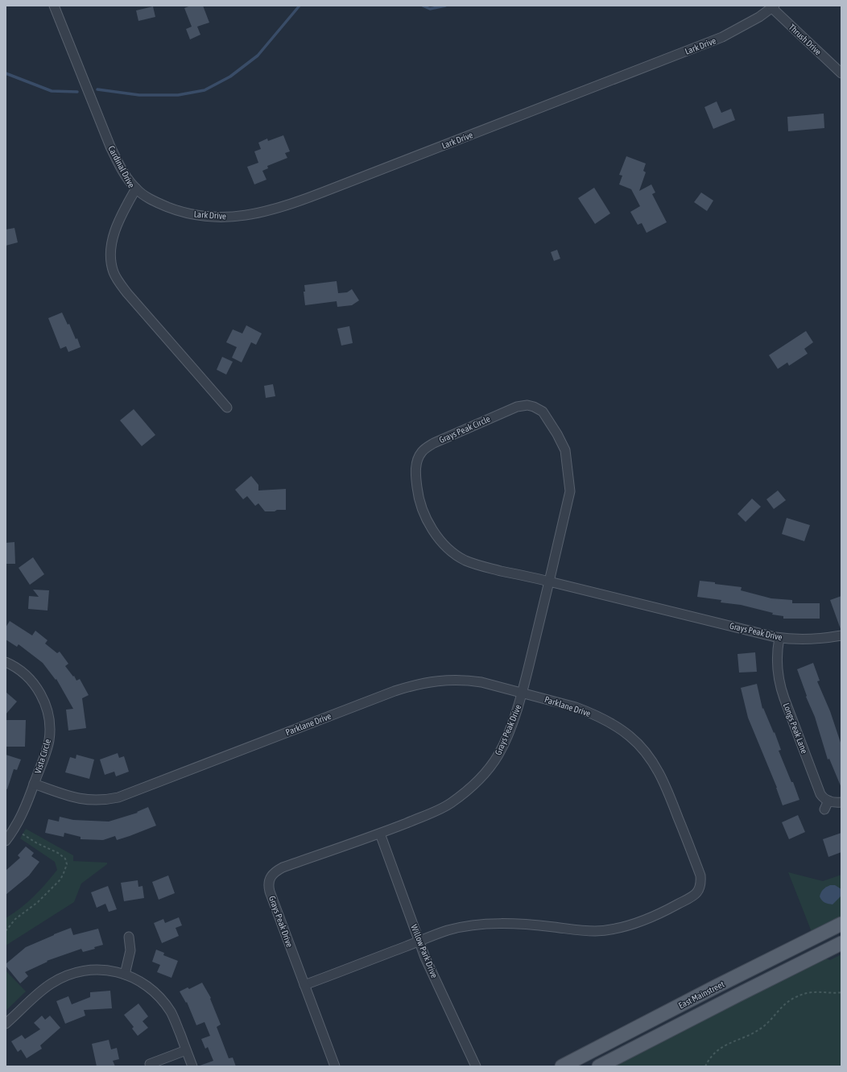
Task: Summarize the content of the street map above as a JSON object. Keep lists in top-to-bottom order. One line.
{"streets":{"main road":["East Mainstreet"],"street":["Thrush Drive","Lark Drive","Cardinal Drive","Grays Peak Circle","Grays Peak Drive","Parklane Drive","Longs Peak Lane","Vista Circle","Willow Park Drive"]},"crossings":[["Thrush Drive","Lark Drive"],["Lark Drive","Cardinal Drive"],["Grays Peak Circle","Grays Peak Drive"],["Grays Peak Drive","Parklane Drive"],["Grays Peak Drive","Longs Peak Lane"],["Grays Peak Drive","Willow Park Drive"],["Parklane Drive","Vista Circle"],["Parklane Drive","Willow Park Drive"]]}
